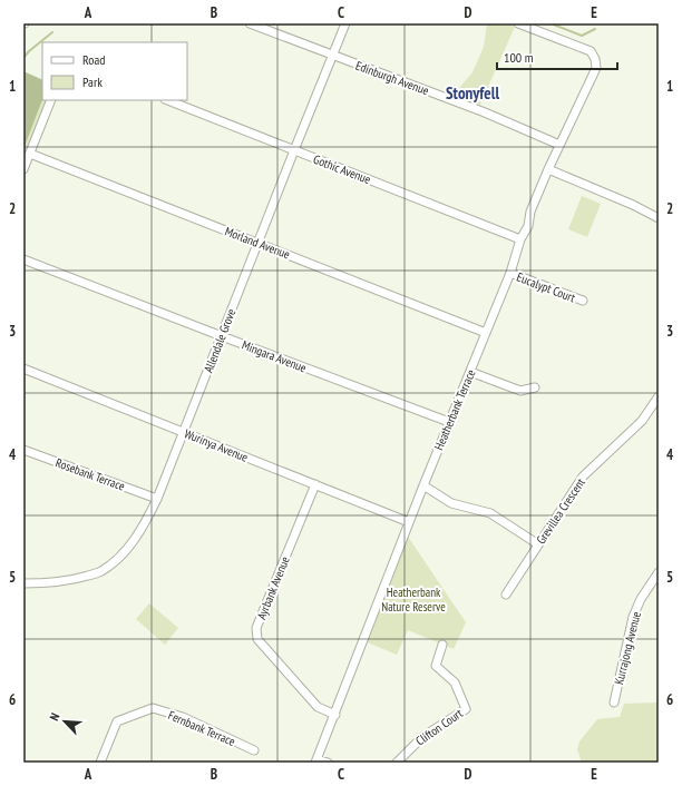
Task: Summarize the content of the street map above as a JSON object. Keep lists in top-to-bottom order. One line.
{"streets":{"street":["Edinburgh Avenue","Gothic Avenue","Morland Avenue","Eucalypt Court","Allendale Grove","Mingara Avenue","Heatherbank Terrace","Wurinya Avenue","Rosebank Terrace","Grevillea Crescent","Ayrbank Avenue","Kurrajong Avenue","Clifton Court","Fernbank Terrace"]},"crossings":[["Edinburgh Avenue","Allendale Grove"],["Edinburgh Avenue","Heatherbank Terrace"],["Gothic Avenue","Allendale Grove"],["Gothic Avenue","Heatherbank Terrace"],["Morland Avenue","Allendale Grove"],["Morland Avenue","Heatherbank Terrace"],["Eucalypt Court","Heatherbank Terrace"],["Allendale Grove","Mingara Avenue"],["Allendale Grove","Wurinya Avenue"],["Allendale Grove","Rosebank Terrace"],["Mingara Avenue","Heatherbank Terrace"],["Heatherbank Terrace","Wurinya Avenue"],["Heatherbank Terrace","Ayrbank Avenue"],["Wurinya Avenue","Ayrbank Avenue"]],"districts":["Stonyfell"],"parks":["Heatherbank Nature Reserve"],"legend":["Road","Park"],"scale_bar":"100 m","north":"top left","grid":{"columns":["A","B","C","D","E"],"rows":["1","2","3","4","5","6"]}}
